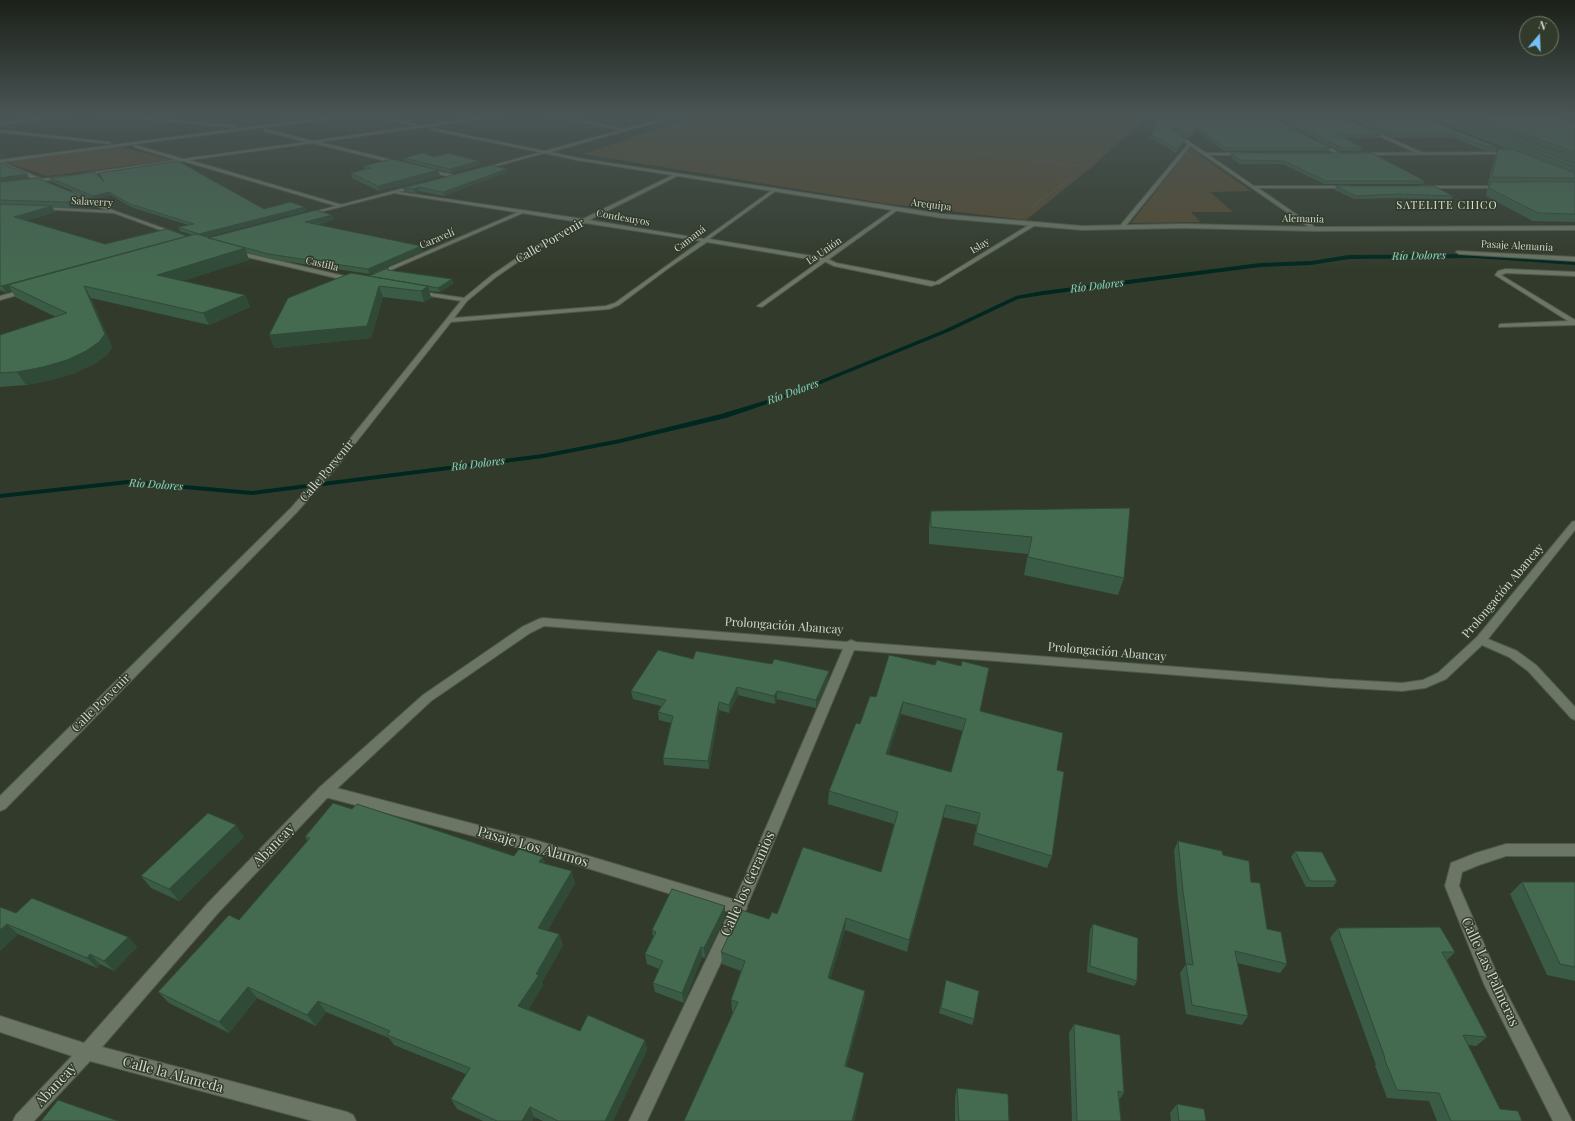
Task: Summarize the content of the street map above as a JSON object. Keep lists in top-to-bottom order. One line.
{"streets":{"street":["Salaverry","Arequipa","Condesuyos","Alemania","Caravelí","Camaná","Calle Porvenir","Islay","Pasaje Alemania","La Unión","Castilla","Prolongación Abancay","Abancay","Pasaje Los Alamos","Calle los Geranios","Calle Las Palmeras","Calle la Alameda"]},"crossings":[["Arequipa","Alemania"],["Arequipa","Camaná"],["Arequipa","Calle Porvenir"],["Arequipa","Islay"],["Arequipa","La Unión"],["Condesuyos","Caravelí"],["Condesuyos","Camaná"],["Condesuyos","Calle Porvenir"],["Condesuyos","Islay"],["Condesuyos","La Unión"],["Alemania","Islay"],["Camaná","Calle Porvenir"],["Prolongación Abancay","Abancay"],["Prolongación Abancay","Calle los Geranios"],["Abancay","Pasaje Los Alamos"],["Abancay","Calle la Alameda"],["Pasaje Los Alamos","Calle los Geranios"]],"districts":["SATELITE CHICO"],"water":["Río Dolores"],"north":"top"}
